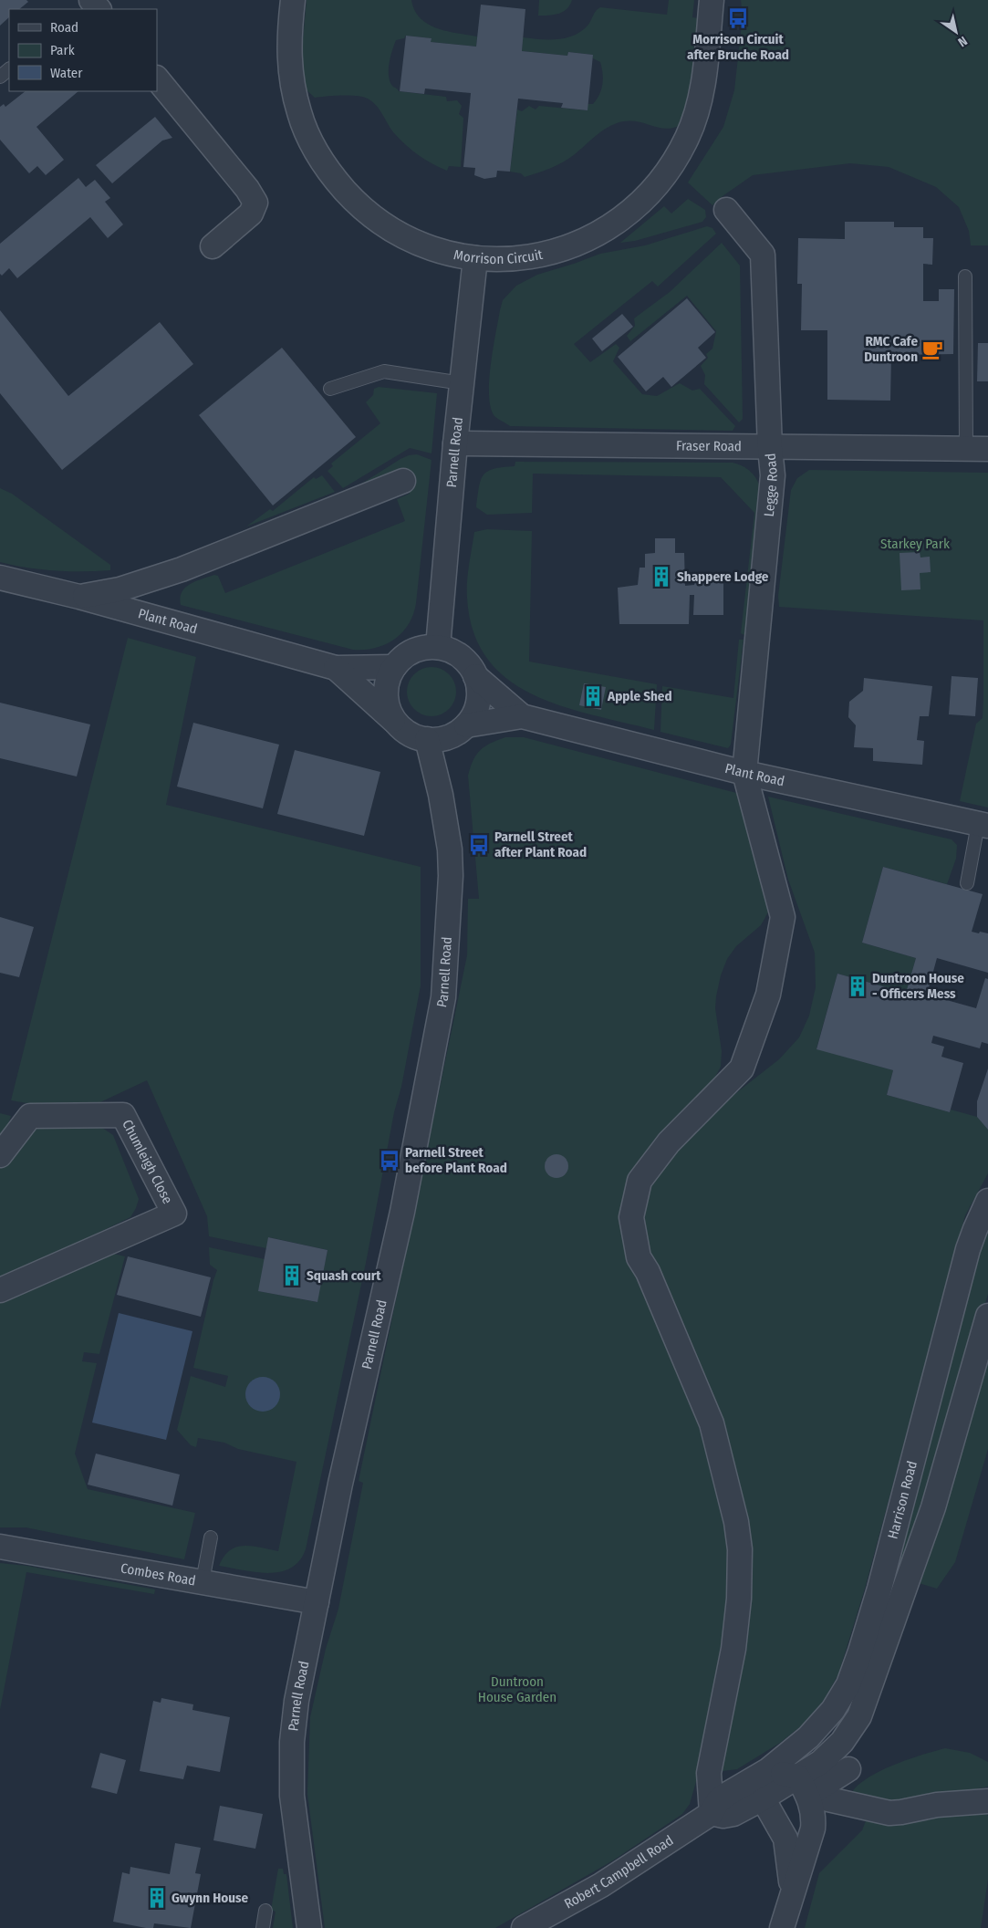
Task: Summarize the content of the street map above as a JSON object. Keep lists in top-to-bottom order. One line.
{"streets":{"street":["Morrison Circuit","Fraser Road","Parnell Road","Legge Road","Plant Road","Chumleigh Close","Harrison Road","Combes Road","Robert Campbell Road"]},"crossings":[["Morrison Circuit","Parnell Road"],["Fraser Road","Parnell Road"],["Fraser Road","Legge Road"],["Parnell Road","Plant Road"],["Parnell Road","Combes Road"],["Legge Road","Plant Road"],["Harrison Road","Robert Campbell Road"]],"parks":["Starkey Park","Duntroon House Garden"],"places":{"bus stop":["Morrison Circuit after Bruche Road","Parnell Street after Plant Road","Parnell Street before Plant Road"],"cafe":["RMC Cafe Duntroon"],"building":["Shappere Lodge","Apple Shed","Duntroon House - Officers Mess","Squash court","Gwynn House"]},"legend":["Road","Park","Water"],"north":"bottom right"}
